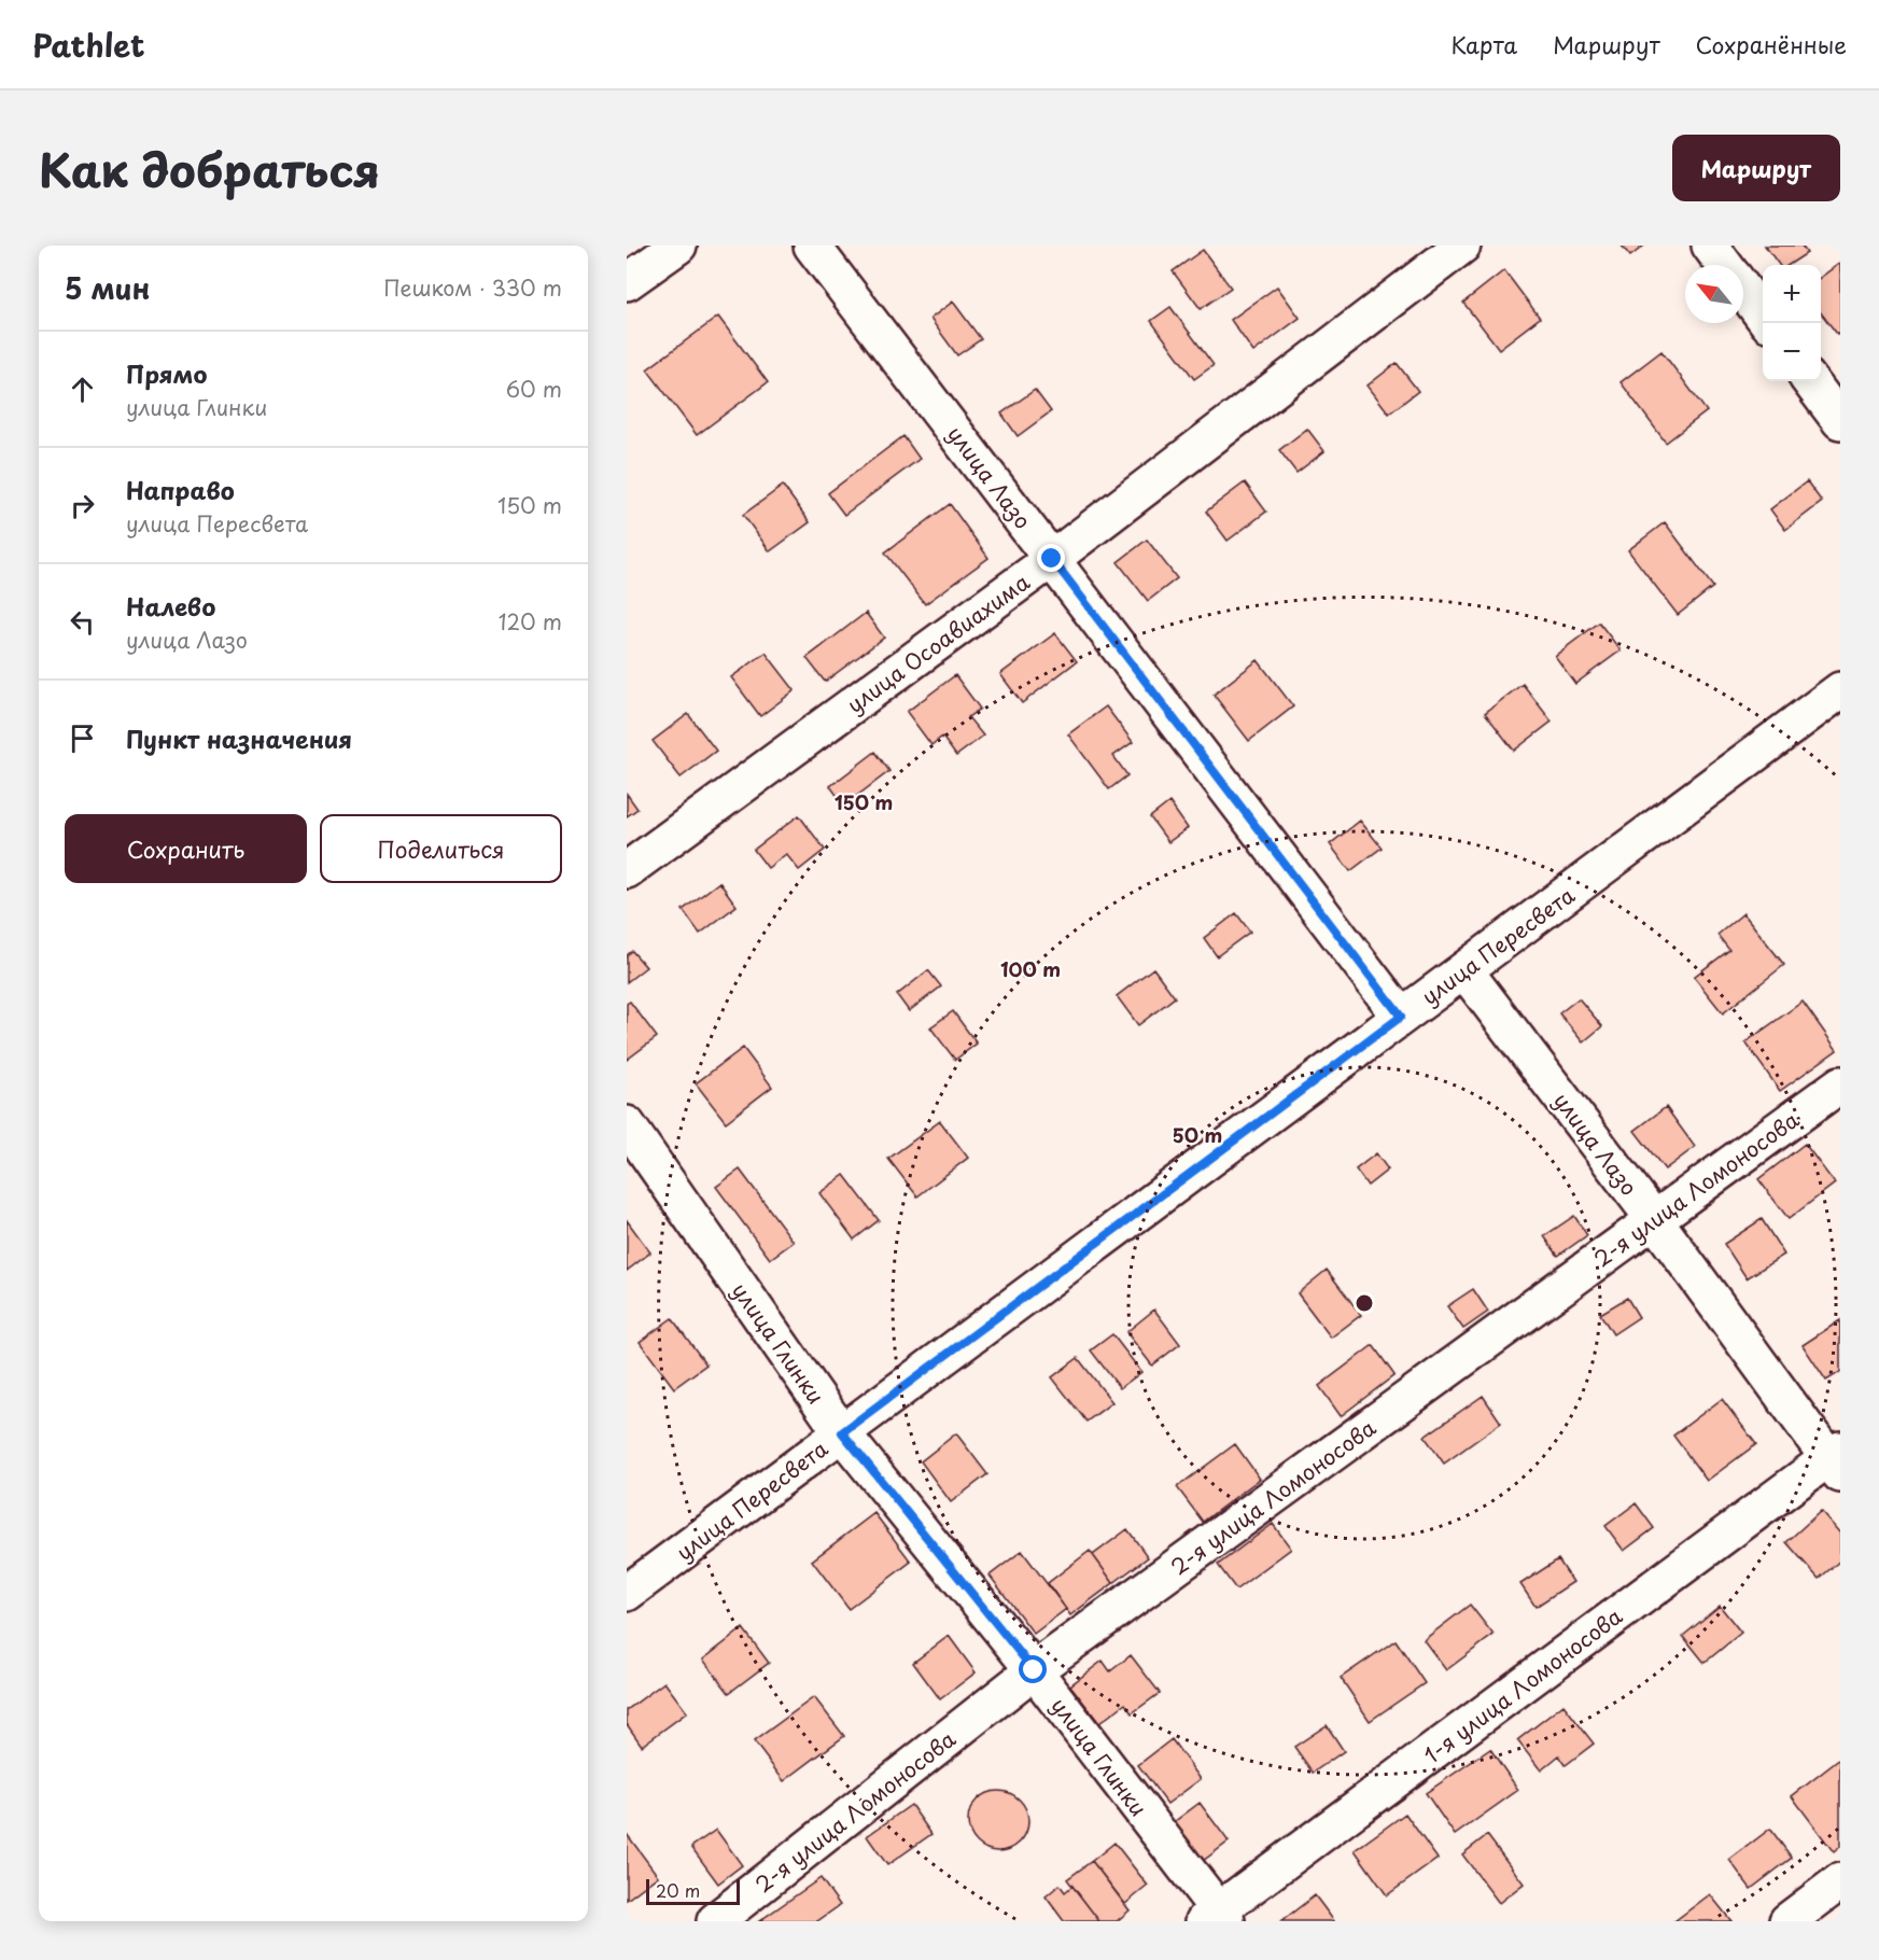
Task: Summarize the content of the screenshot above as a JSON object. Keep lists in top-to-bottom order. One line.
{"streets":{"street":["улица Лазо","улица Осоавиахима","улица Пересвета","2-я улица Ломоносова","улица Глинки","1-я улица Ломоносова"]},"crossings":[["улица Лазо","улица Осоавиахима"],["улица Лазо","улица Пересвета"],["улица Лазо","2-я улица Ломоносова"],["улица Лазо","1-я улица Ломоносова"],["улица Пересвета","улица Глинки"],["2-я улица Ломоносова","улица Глинки"],["улица Глинки","1-я улица Ломоносова"]],"scale_bar":"20 m","north":"top left","page":{"header":"Pathlet","nav":["Карта","Маршрут","Сохранённые"],"title":"Как добраться","buttons":["Маршрут",["Сохранить","Поделиться"]],"heading":["5 мин","Пешком · 330 m"],"map_buttons":["+","−"],"list":[["Прямо","улица Глинки","60 m"],["Направо","улица Пересвета","150 m"],["Налево","улица Лазо","120 m"],"Пункт назначения"],"scale":"20 m"},"rings":["150 m","100 m","50 m"]}
